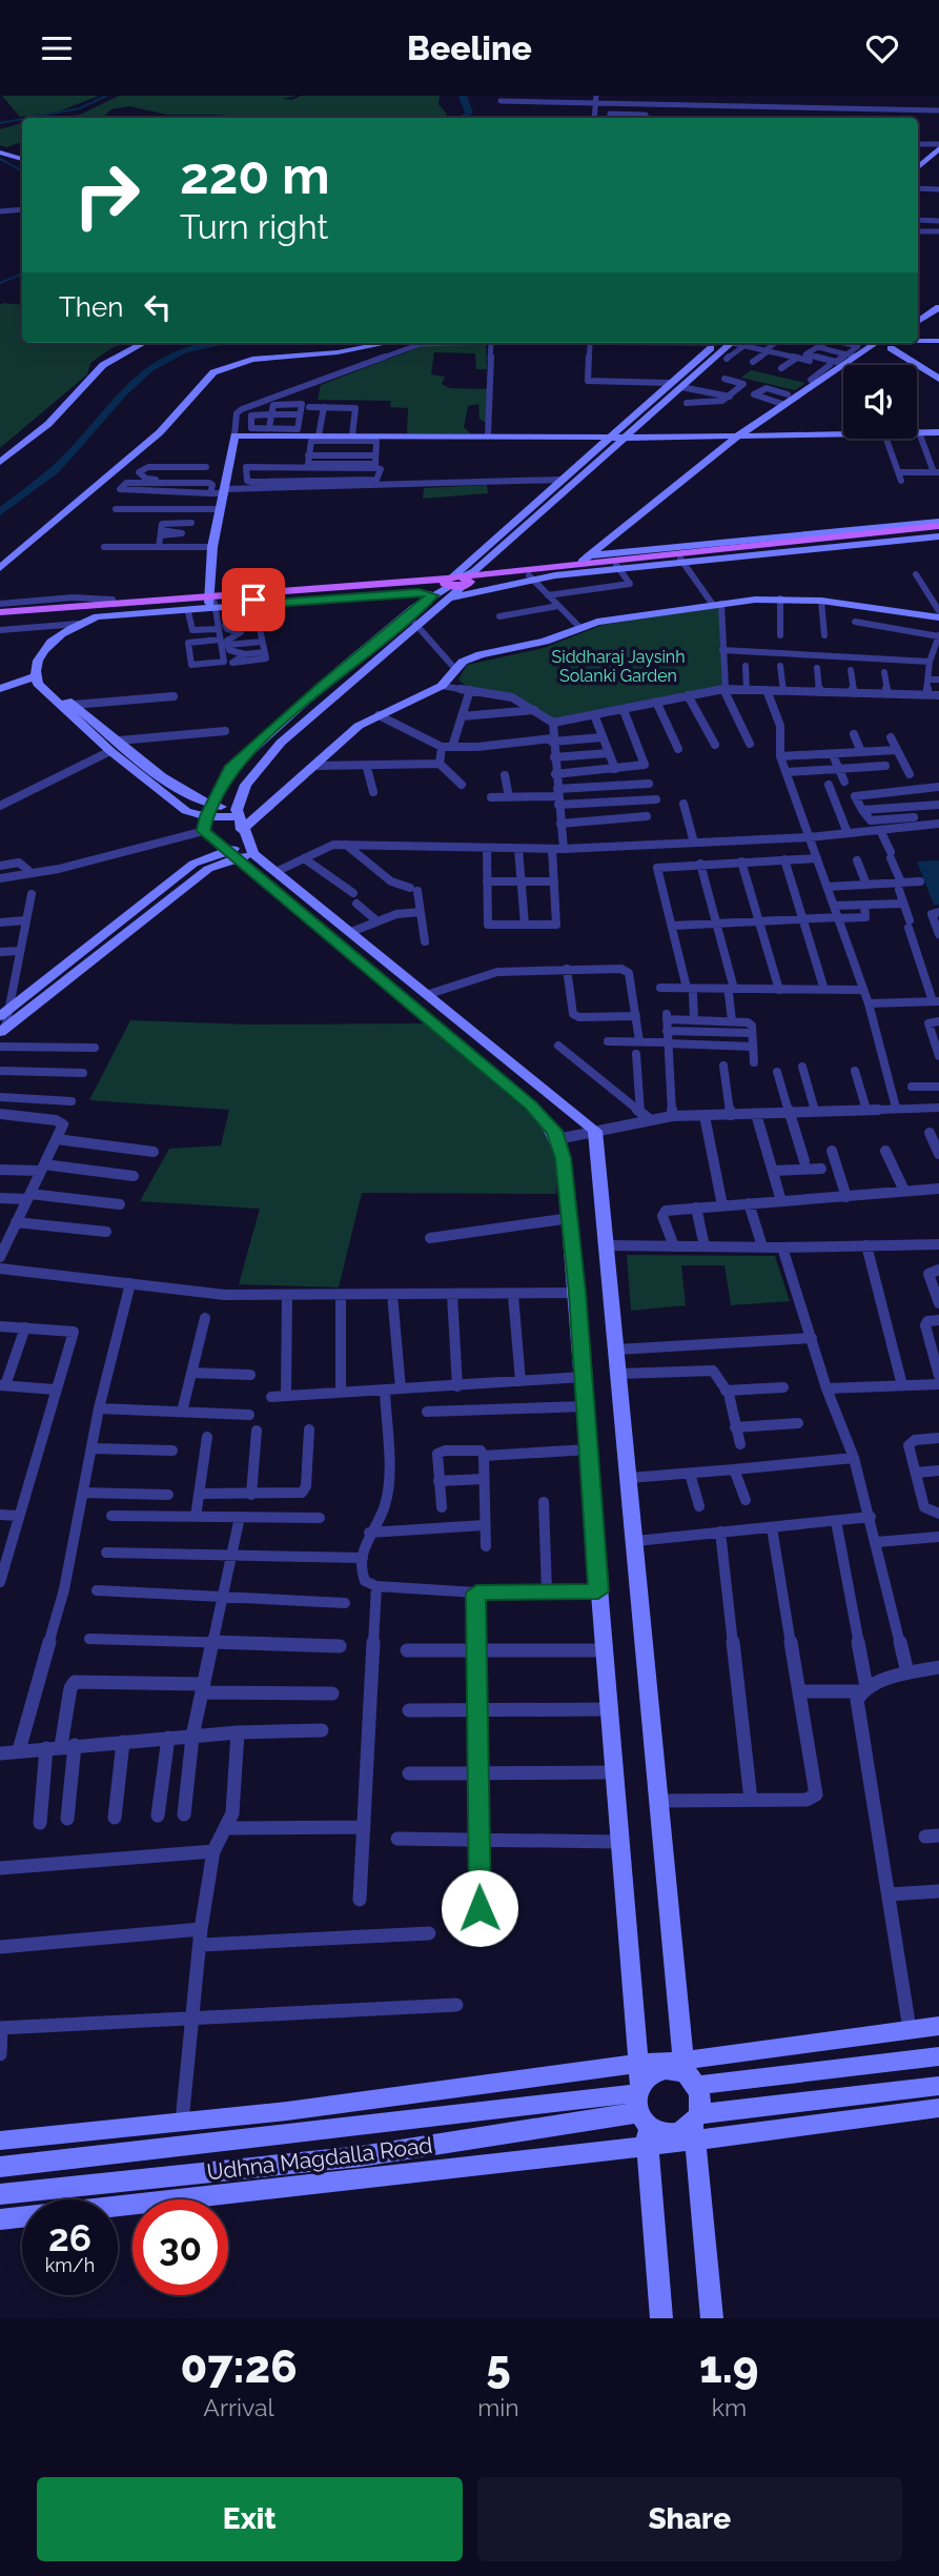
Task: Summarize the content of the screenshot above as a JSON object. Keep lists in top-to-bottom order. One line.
{"streets":{"street":["Udhna Magdalla Road"]},"parks":["Siddharaj Jaysinh Solanki Garden"],"page":{"header":"Beeline","turn":["220 m","Turn right"],"then":"Then","speed":"26 km/h","limit":"30","eta":["07:26","Arrival","5","min","1.9","km"],"buttons":["Exit","Share"]}}
